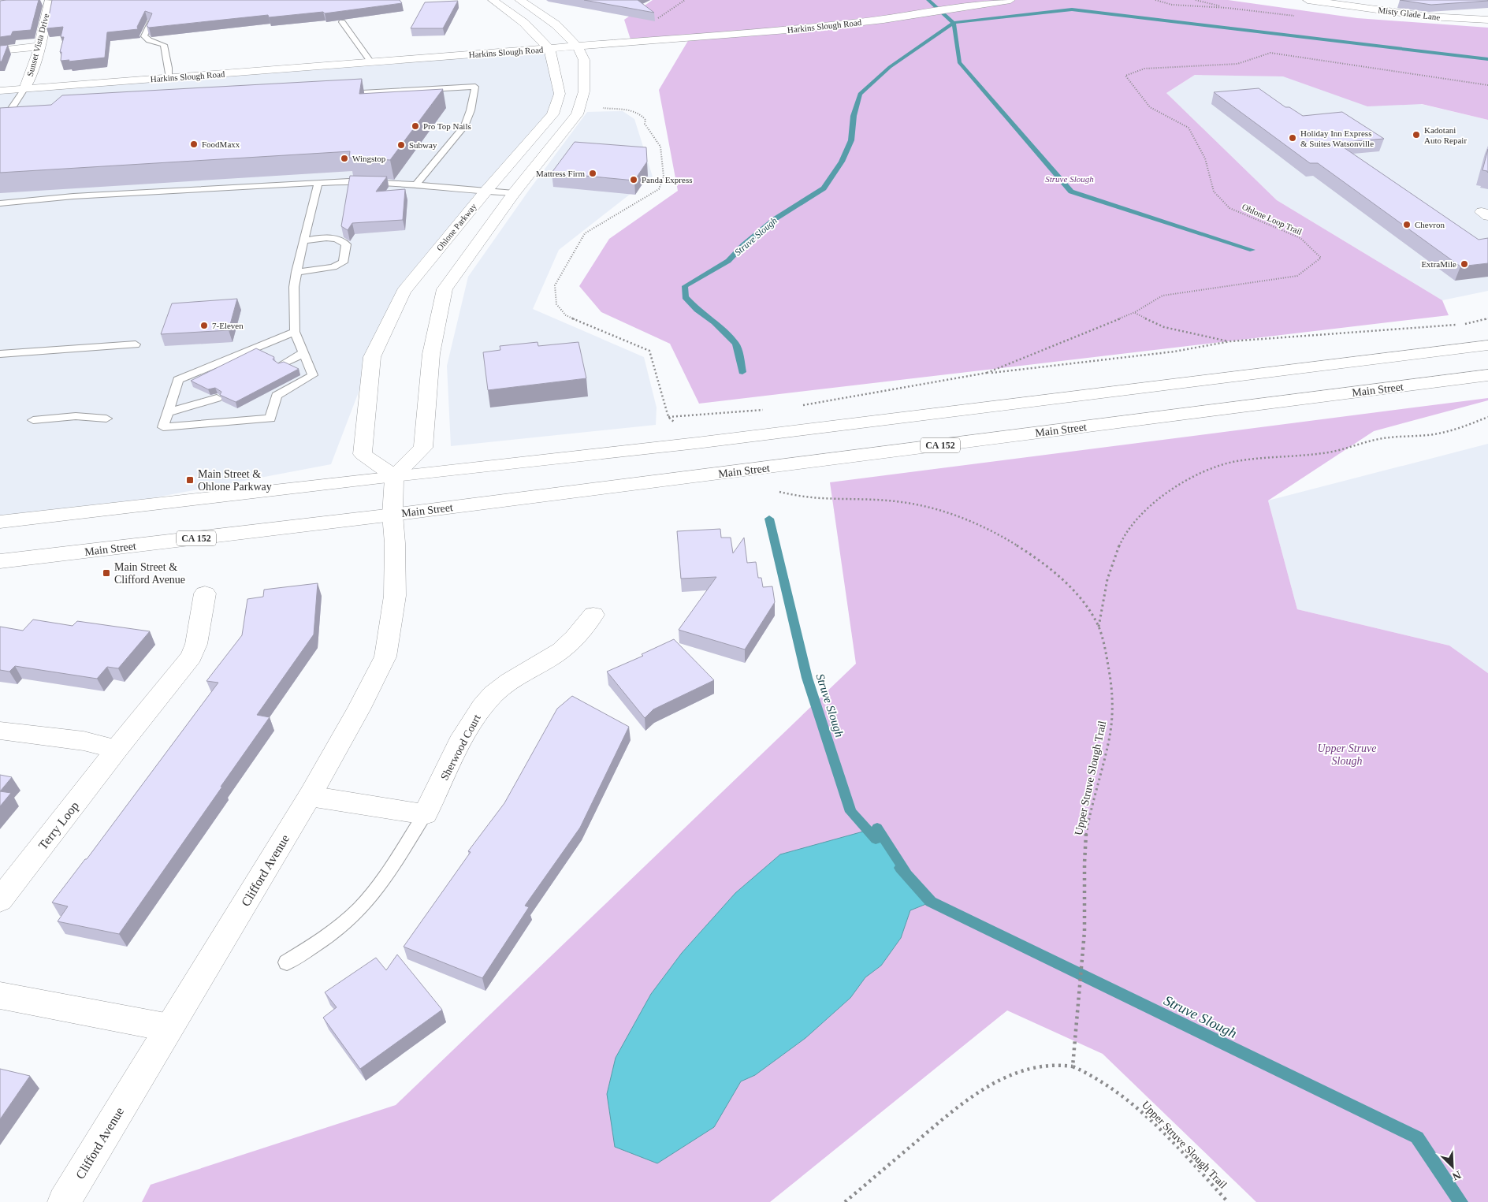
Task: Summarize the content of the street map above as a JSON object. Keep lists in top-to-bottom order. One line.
{"streets":{"main road":["Misty Glade Lane","Harkins Slough Road","Sunset Vista Drive","Ohlone Parkway","Main Street","CA 152","Sherwood Court","Terry Loop","Clifford Avenue"],"path":["Ohlone Loop Trail","Upper Struve Slough Trail"]},"crossings":[["Harkins Slough Road","Sunset Vista Drive"],["Harkins Slough Road","Ohlone Parkway"],["Main Street","Clifford Avenue"]],"water":["Struve Slough"],"parks":["Struve Slough","Upper Struve Slough"],"places":{"other":["Pro Top Nails","Kadotani Auto Repair","Holiday Inn Express & Suites Watsonville","FoodMaxx","Subway","Wingstop","Mattress Firm","Panda Express","Chevron","ExtraMile","7-Eleven"],"transit":["Main Street & Ohlone Parkway","Main Street & Clifford Avenue"]},"north":"bottom right"}
